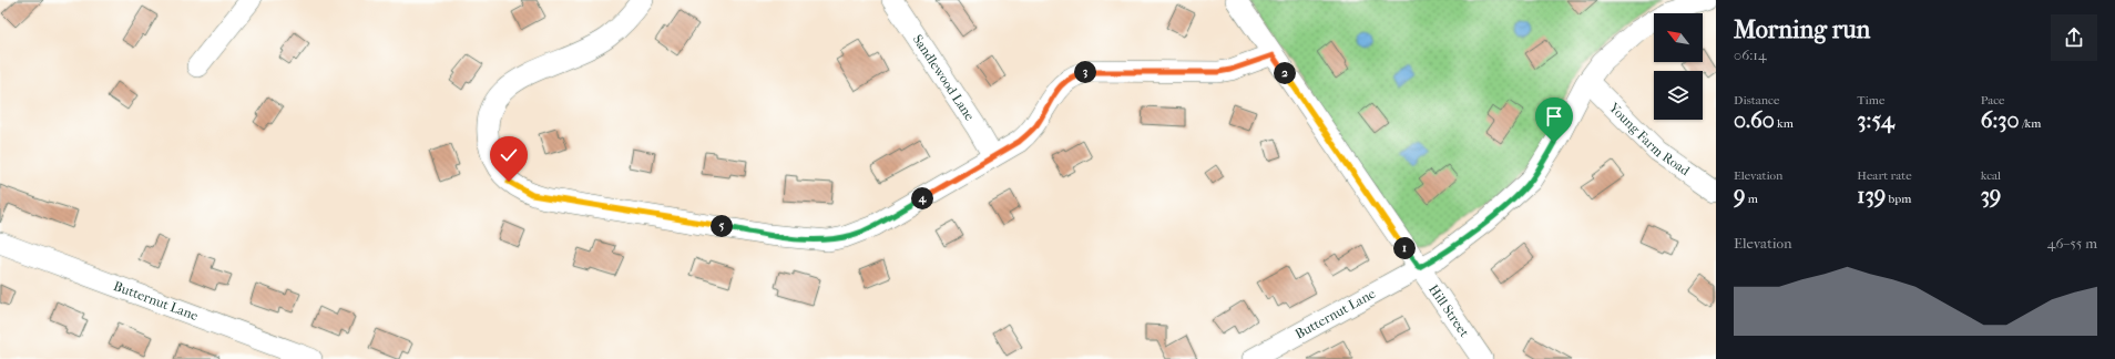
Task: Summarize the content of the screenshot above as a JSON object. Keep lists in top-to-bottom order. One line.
{"streets":{"street":["Sandlewood Lane","Young Farm Road","Butternut Lane","Hill Street"]},"crossings":[["Young Farm Road","Butternut Lane"],["Butternut Lane","Hill Street"]],"north":"top left","page":{"heading":["Morning run","06:14"],"pins":["3","2","4","5","1"],"stats":[["Distance","0.60 km"],["Time","3:54"],["Pace","6:30 /km"],["Elevation","9 m"],["Heart rate","139 bpm"],["kcal","39"]],"chart":["Elevation","46–55 m"]}}
